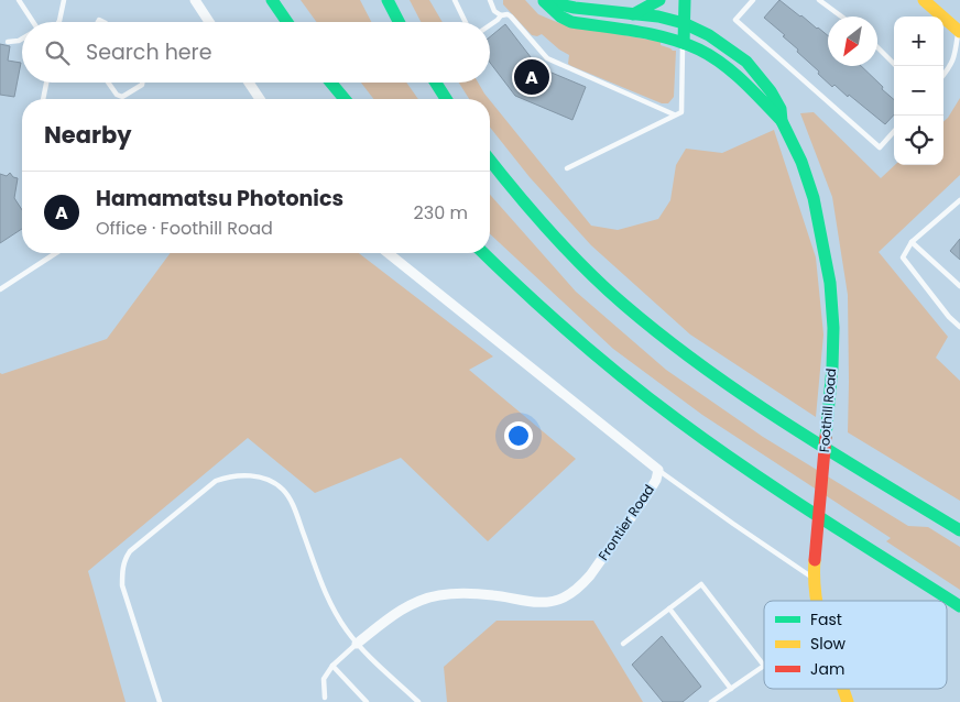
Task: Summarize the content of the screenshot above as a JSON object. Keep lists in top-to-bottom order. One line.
{"streets":{"main road":["Foothill Road"],"street":["Frontier Road"]},"legend":["Fast","Slow","Jam"],"north":"bottom left","page":{"map_buttons":["+","−"],"search":"Search here","pins":"A","heading":"Nearby","list":[{"mark":"A","name":"Hamamatsu Photonics","note":"Office · Foothill Road","value":"230 m"}]}}
